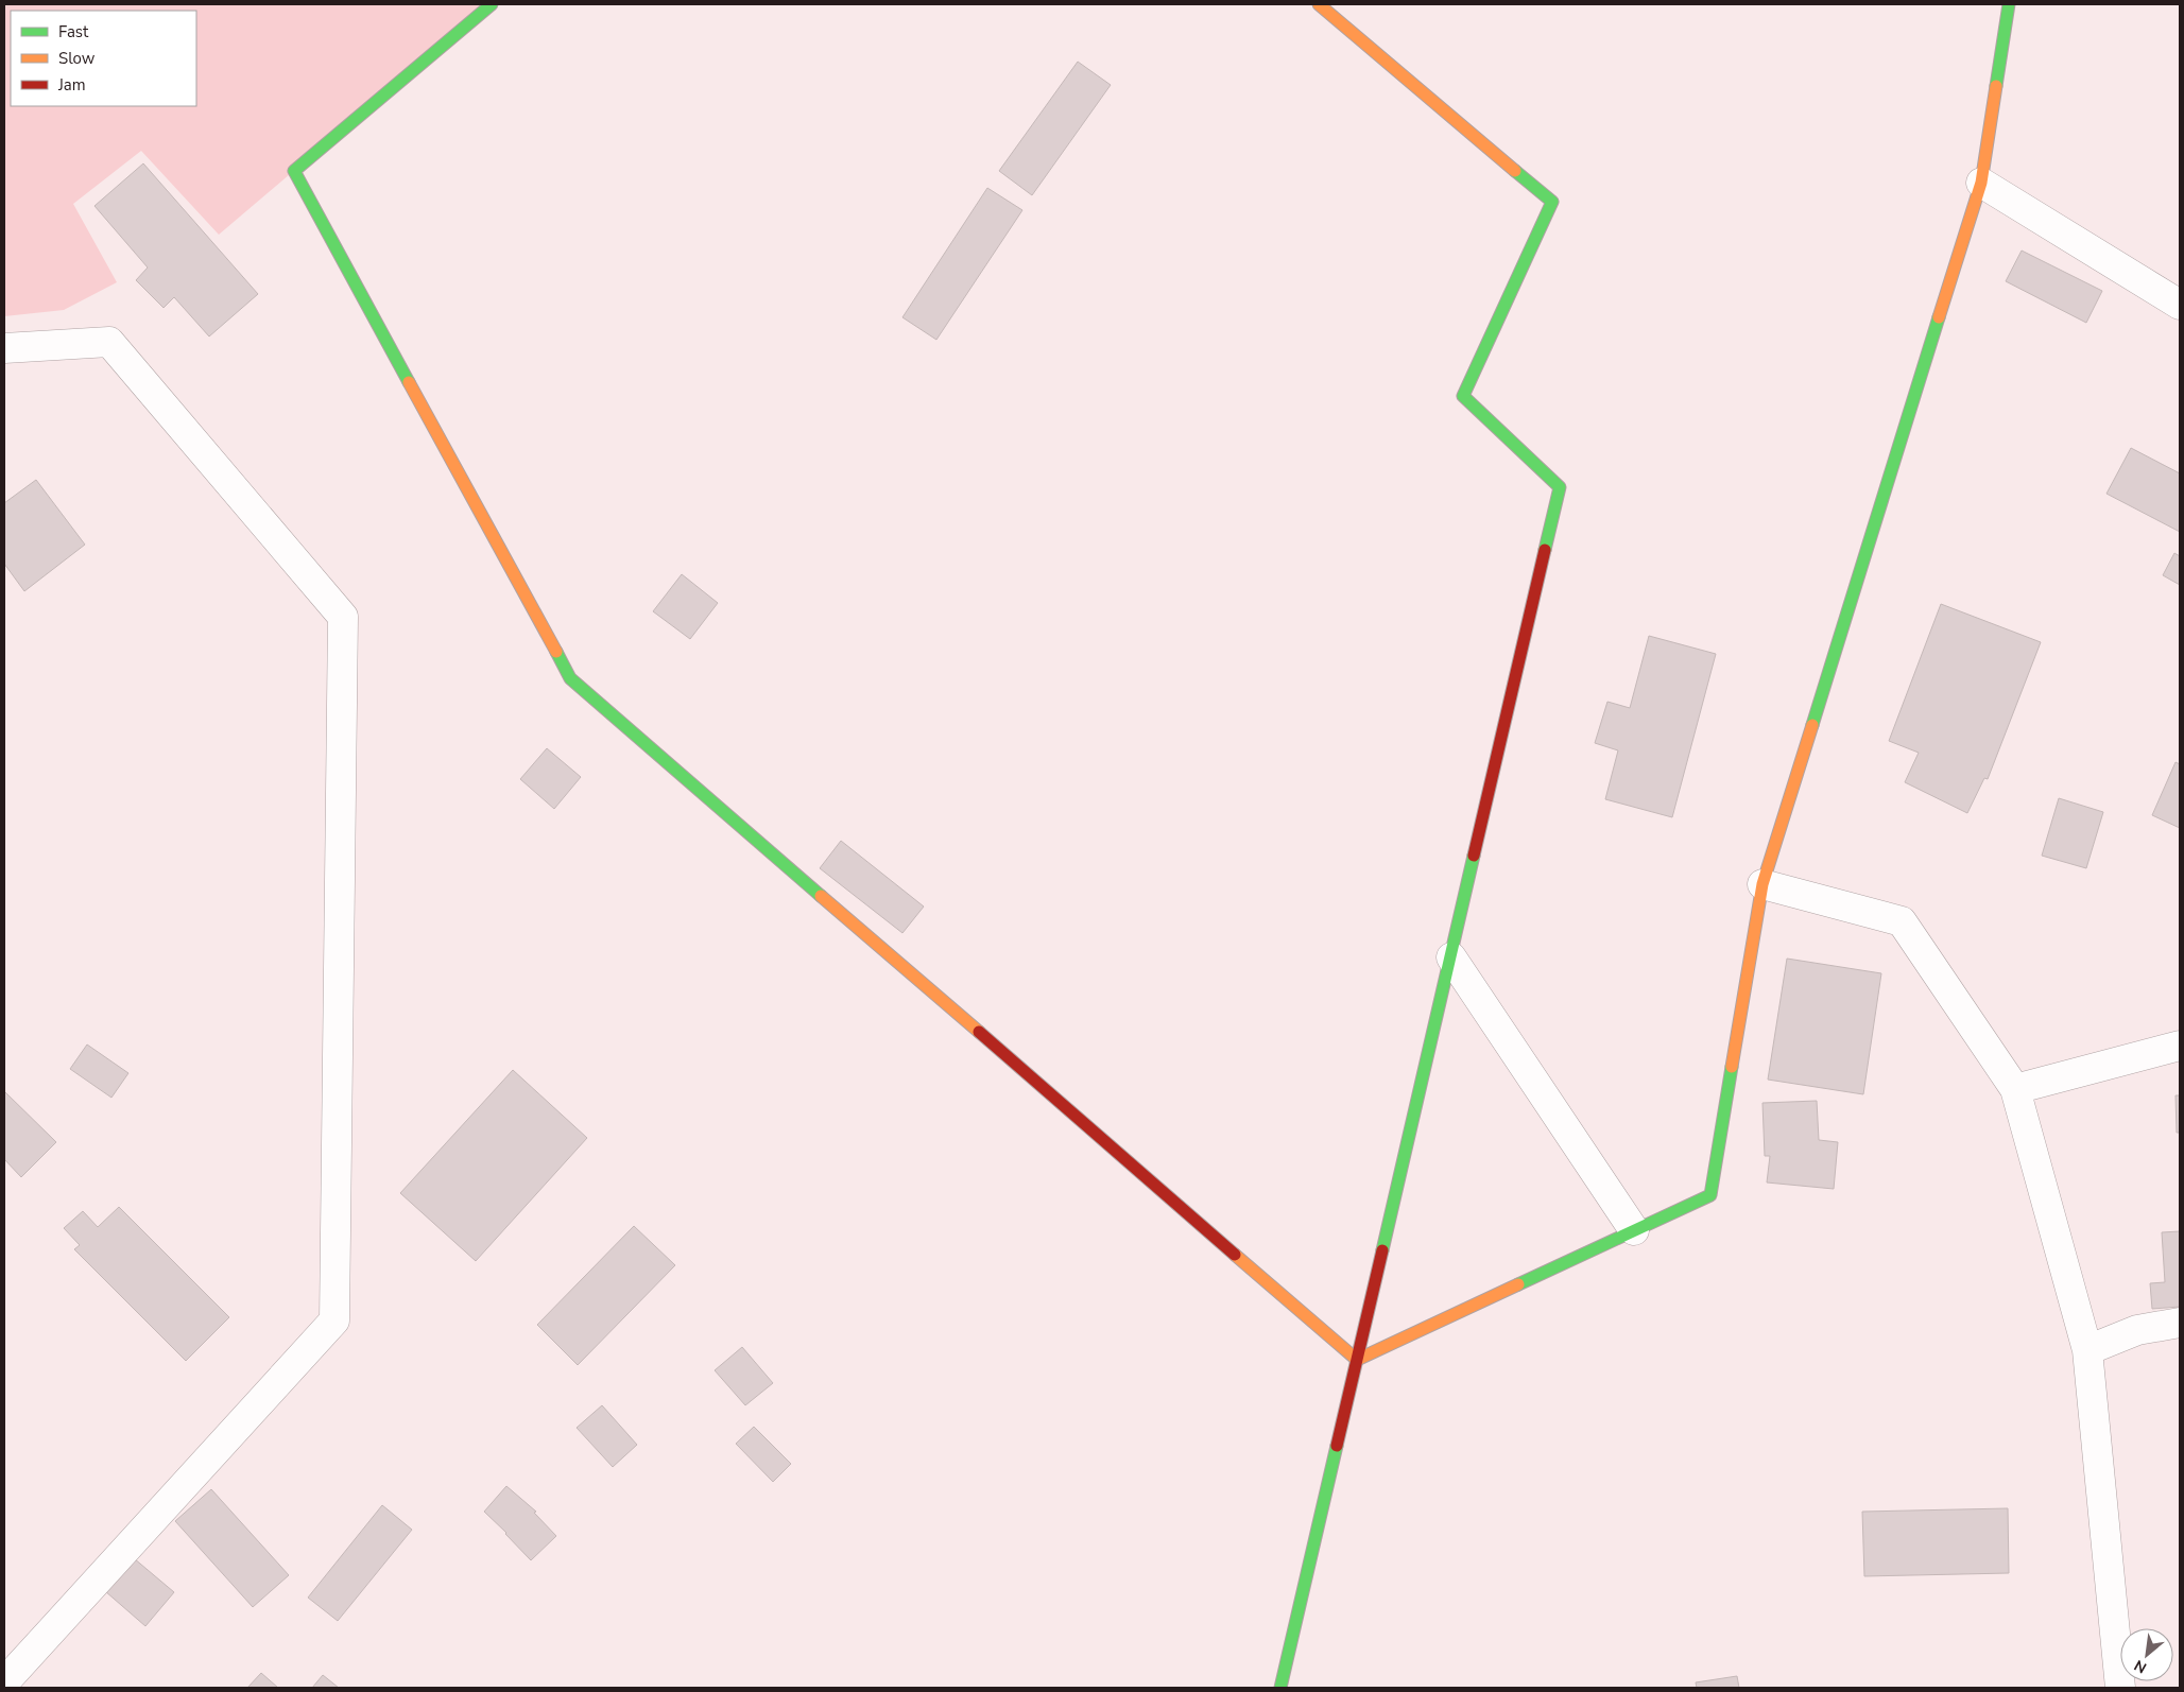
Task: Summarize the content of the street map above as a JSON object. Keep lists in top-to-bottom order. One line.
{"legend":["Fast","Slow","Jam"],"north":"bottom left"}
